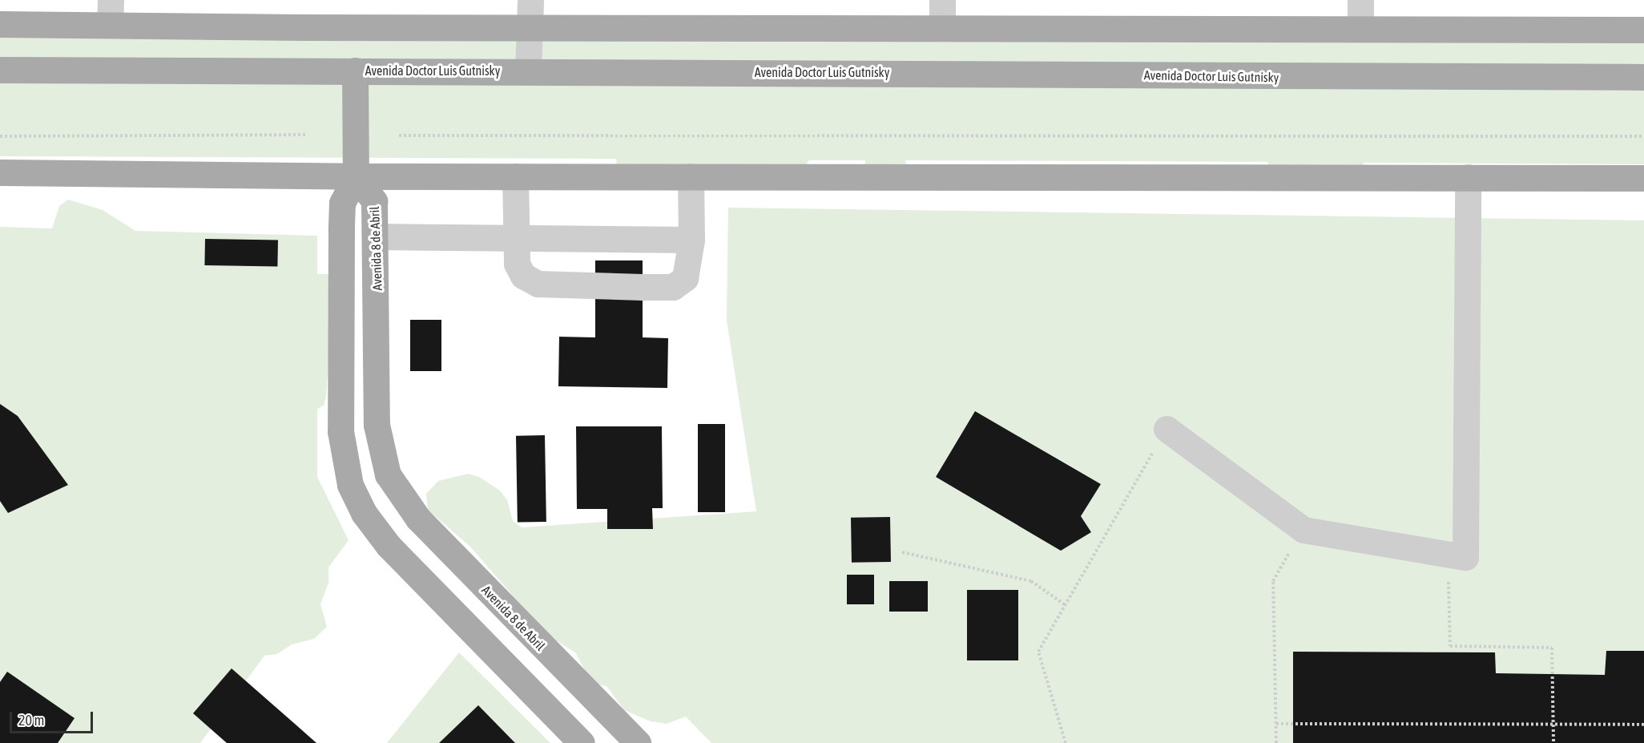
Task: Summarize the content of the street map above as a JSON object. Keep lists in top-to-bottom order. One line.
{"streets":{"main road":["Avenida Doctor Luis Gutnisky","Avenida 8 de Abril"]},"scale_bar":"20 m"}
